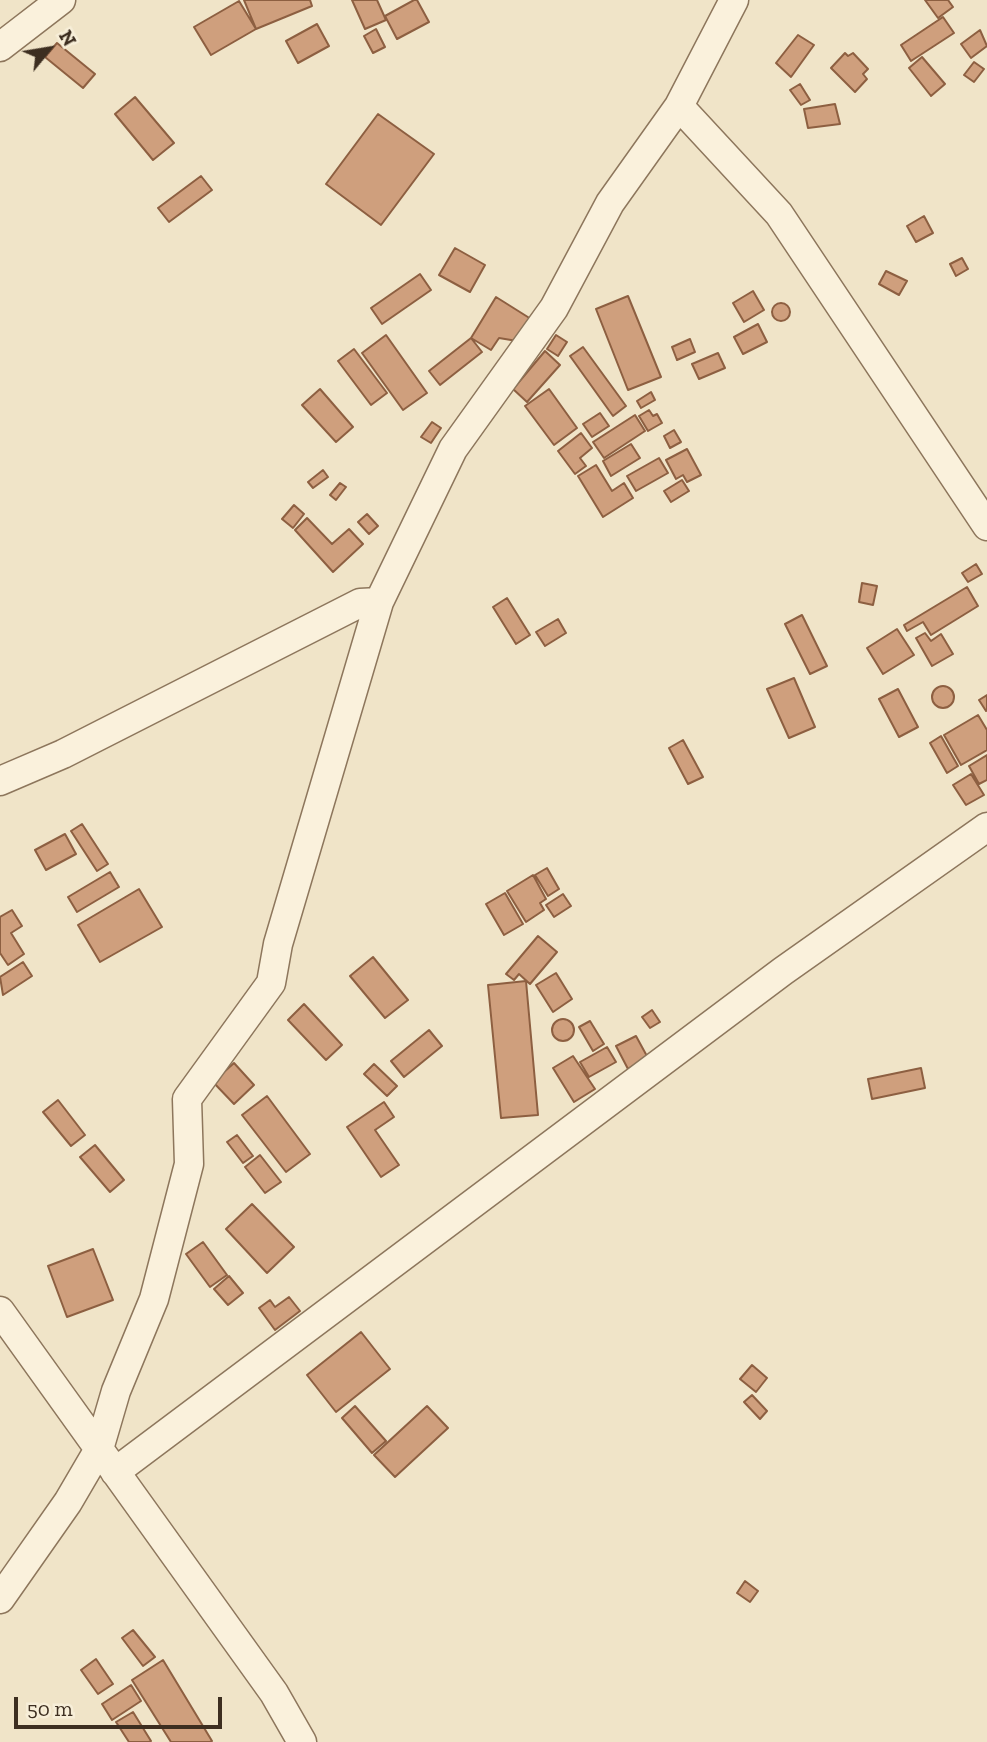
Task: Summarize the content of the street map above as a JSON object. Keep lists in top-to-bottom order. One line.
{"scale_bar":"50 m","north":"top right"}
